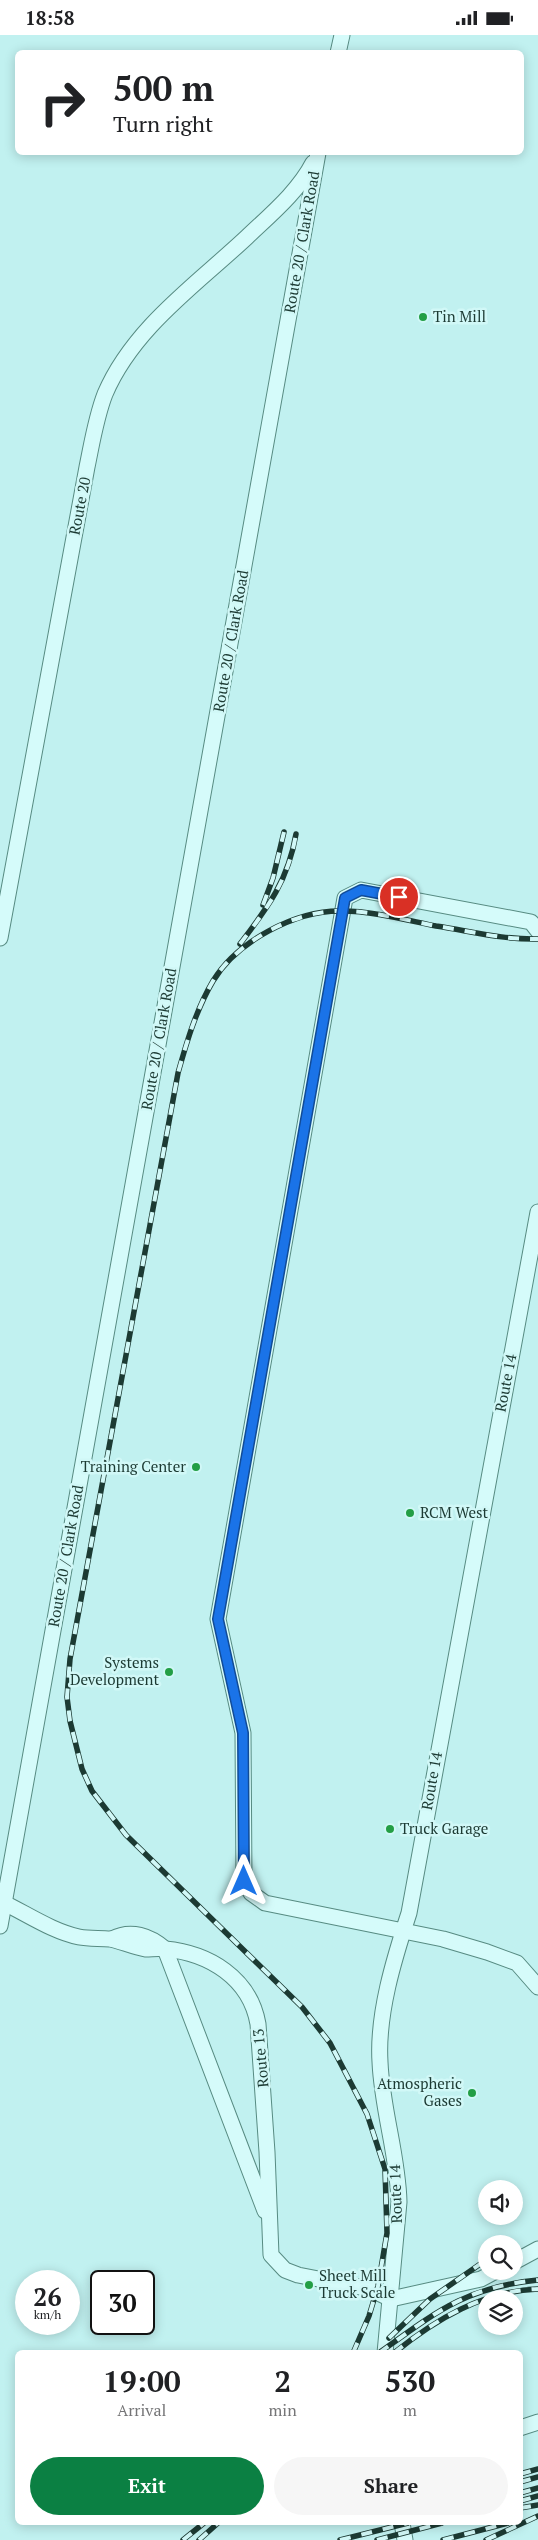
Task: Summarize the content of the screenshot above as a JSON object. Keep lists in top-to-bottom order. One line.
{"streets":{"street":["Route 20 / Clark Road","Route 20","Route 14","Route 13"]},"crossings":[["Route 20 / Clark Road","Route 13"],["Route 14","Route 13"]],"places":["Tin Mill","Training Center","RCM West","Systems Development","Truck Garage","Atmospheric Gases","Sheet Mill Truck Scale"],"page":{"status":"18:58","turn":["500 m","Turn right"],"speed":"26 km/h","limit":"30","eta":["19:00","Arrival","2","min","530","m"],"buttons":["Exit","Share"]}}
